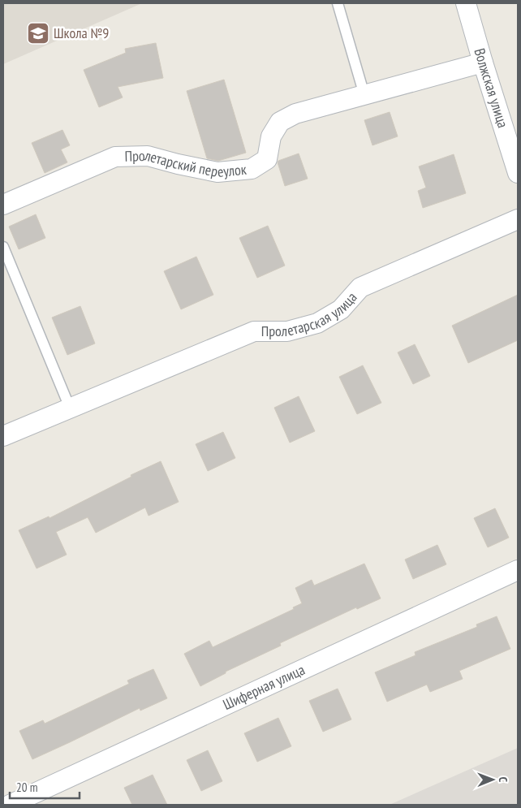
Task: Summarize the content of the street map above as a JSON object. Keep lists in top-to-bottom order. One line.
{"streets":{"street":["Волжская улица","Пролетарский переулок","Пролетарская улица","Шиферная улица"]},"crossings":[["Волжская улица","Пролетарский переулок"]],"places":{"school or university":["Школа №9"]},"scale_bar":"20 m","north":"right"}
